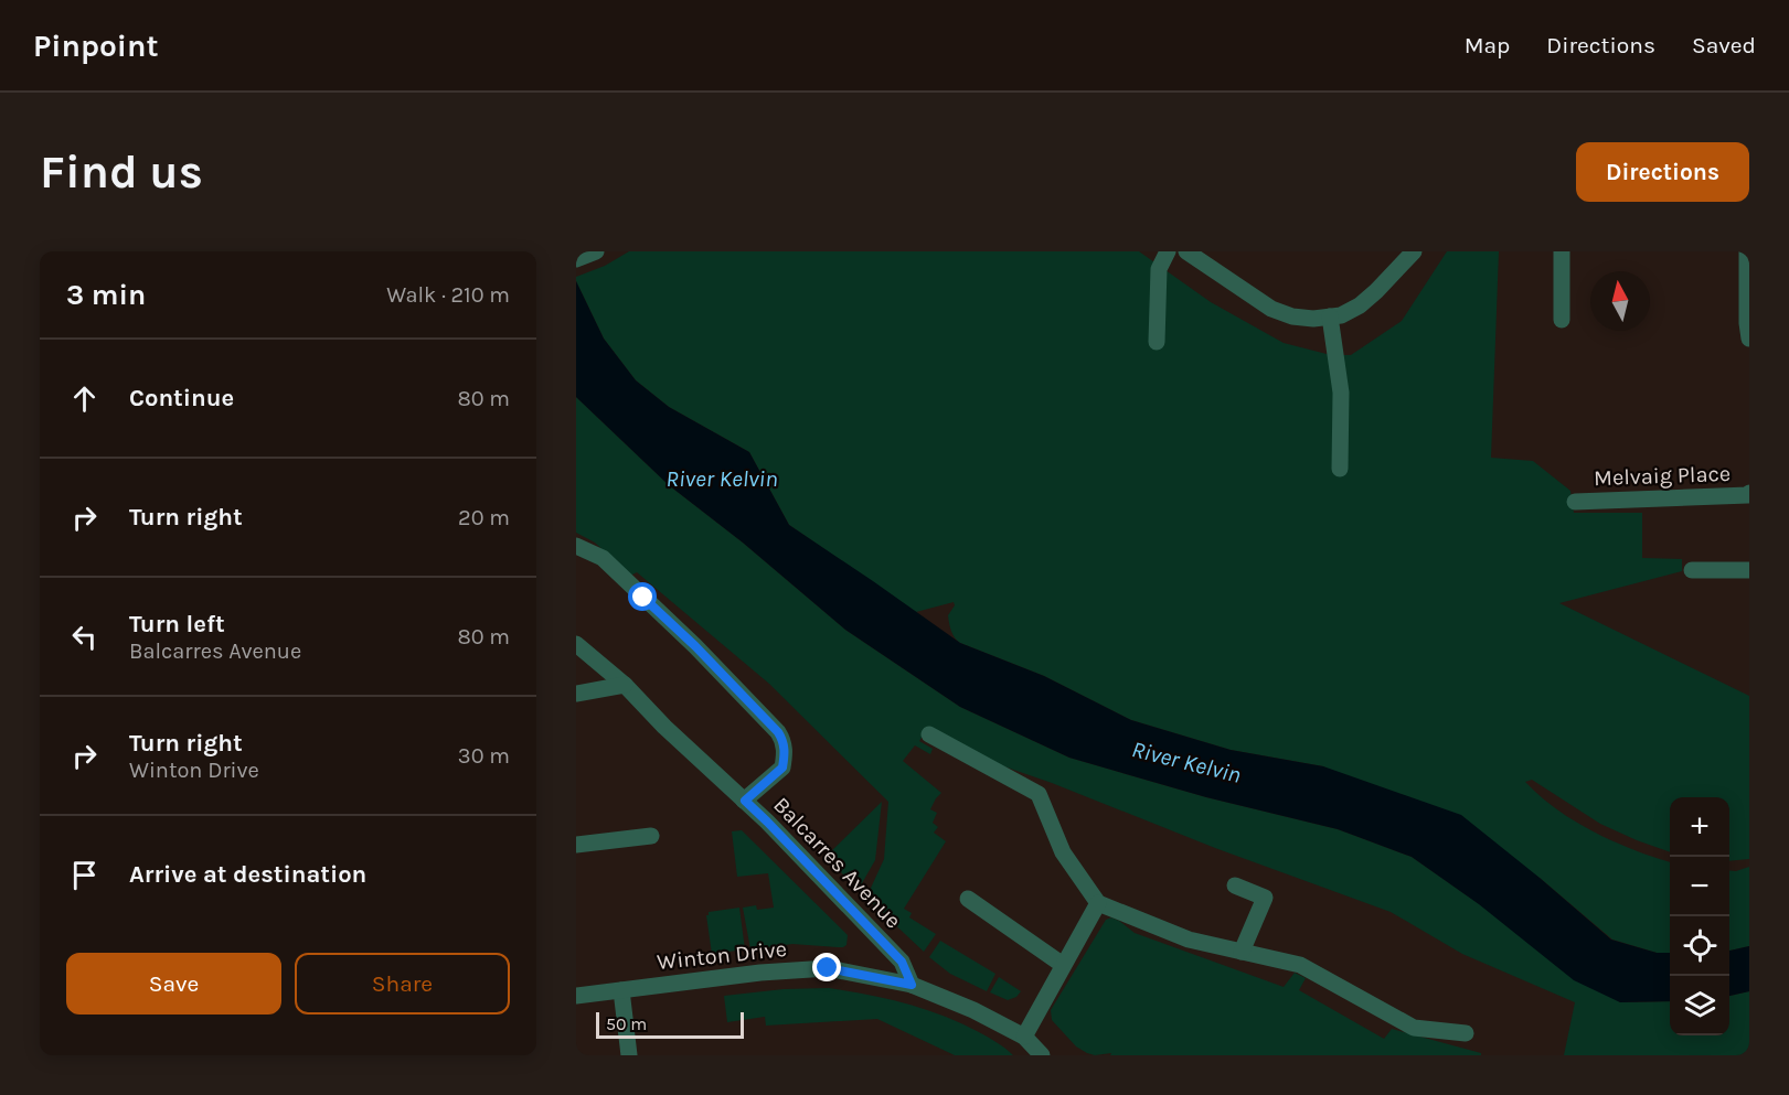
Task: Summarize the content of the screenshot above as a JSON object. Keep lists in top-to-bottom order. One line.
{"streets":{"street":["Melvaig Place","Balcarres Avenue","Winton Drive"]},"crossings":[["Balcarres Avenue","Winton Drive"]],"water":["River Kelvin"],"scale_bar":"50 m","north":"top","page":{"header":"Pinpoint","nav":["Map","Directions","Saved"],"buttons":["Directions",["Save","Share"]],"title":"Find us","heading":["3 min","Walk · 210 m"],"list":[["Continue","80 m"],["Turn right","20 m"],["Turn left","Balcarres Avenue","80 m"],["Turn right","Winton Drive","30 m"],"Arrive at destination"],"map_buttons":["+","−"],"scale":"50 m"}}
